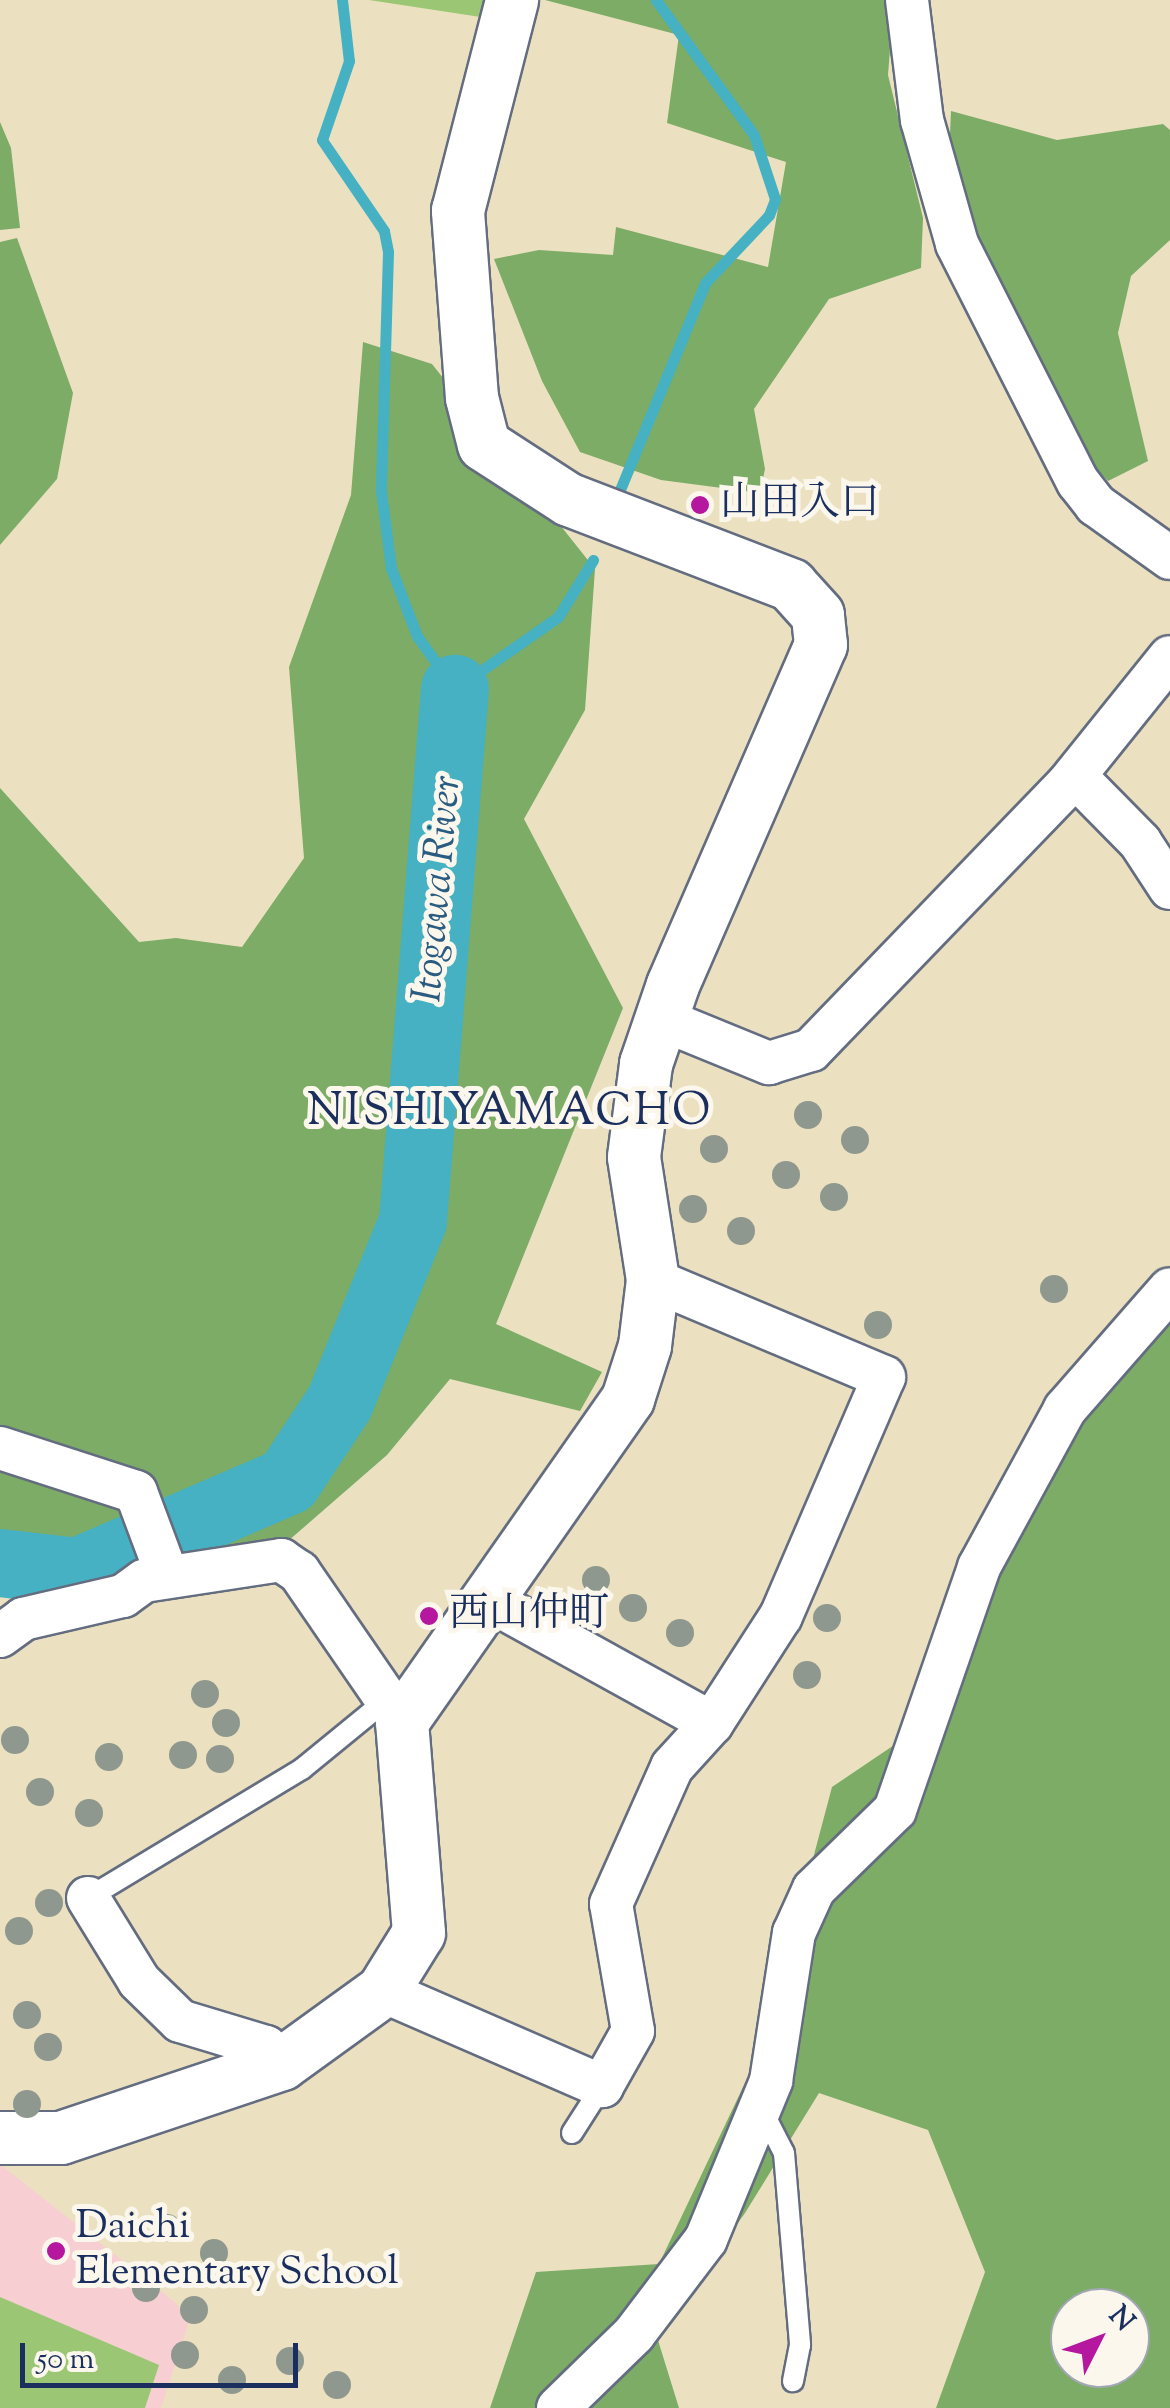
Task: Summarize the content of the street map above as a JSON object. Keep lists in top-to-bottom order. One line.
{"districts":["NISHIYAMACHO"],"water":["Itogawa River"],"places":["山田入口","西山仲町","Daichi Elementary School"],"scale_bar":"50 m","north":"top right"}
